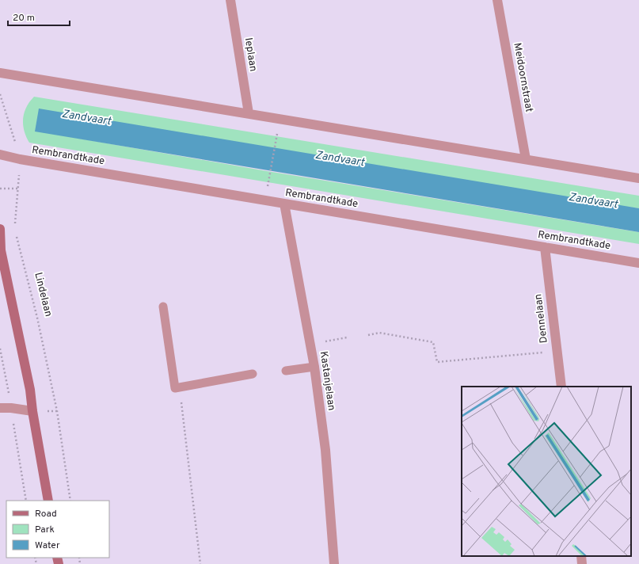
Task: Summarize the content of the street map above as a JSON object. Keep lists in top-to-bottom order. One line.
{"streets":{"street":["Ieplaan","Meidoornstraat","Rembrandtkade","Dennelaan","Kastanjelaan"],"path":["Lindelaan"]},"crossings":[["Rembrandtkade","Dennelaan"],["Rembrandtkade","Kastanjelaan"]],"water":["Zandvaart"],"legend":["Road","Park","Water"],"scale_bar":"20 m"}
